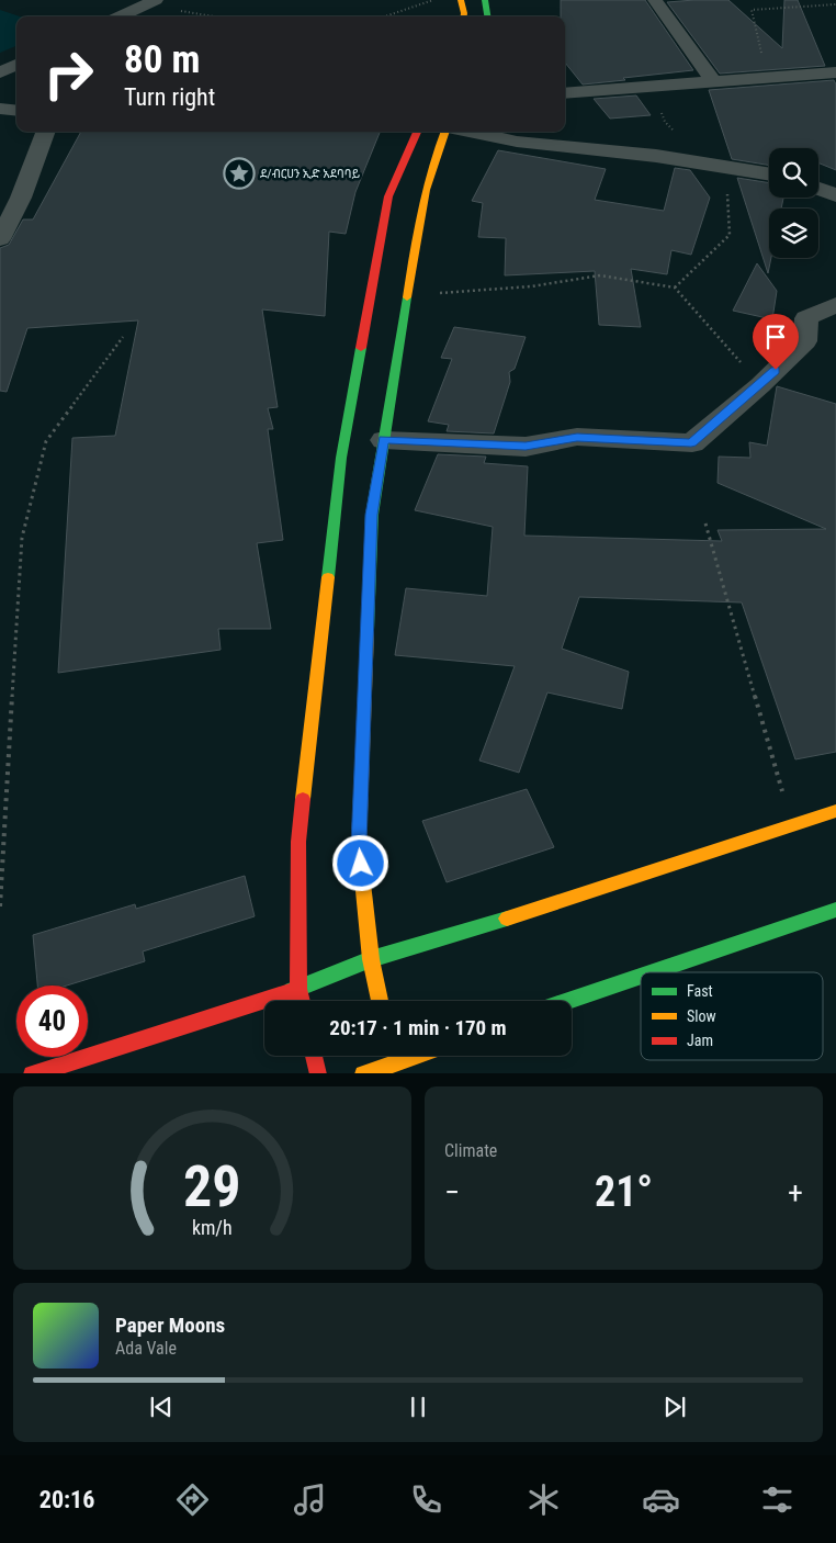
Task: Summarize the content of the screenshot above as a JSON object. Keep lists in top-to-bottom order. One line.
{"places":{"place":["ደ/ብርሀን ኢድ አደባባይ"]},"legend":["Fast","Slow","Jam"],"page":{"turn":["80 m","Turn right"],"limit":"40","trip":"20:17 · 1 min · 170 m","tile":"Climate","heat":["−","21°","+"],"song":["Paper Moons","Ada Vale"],"tabs":"20:16","gauge":["29","km/h"]}}
